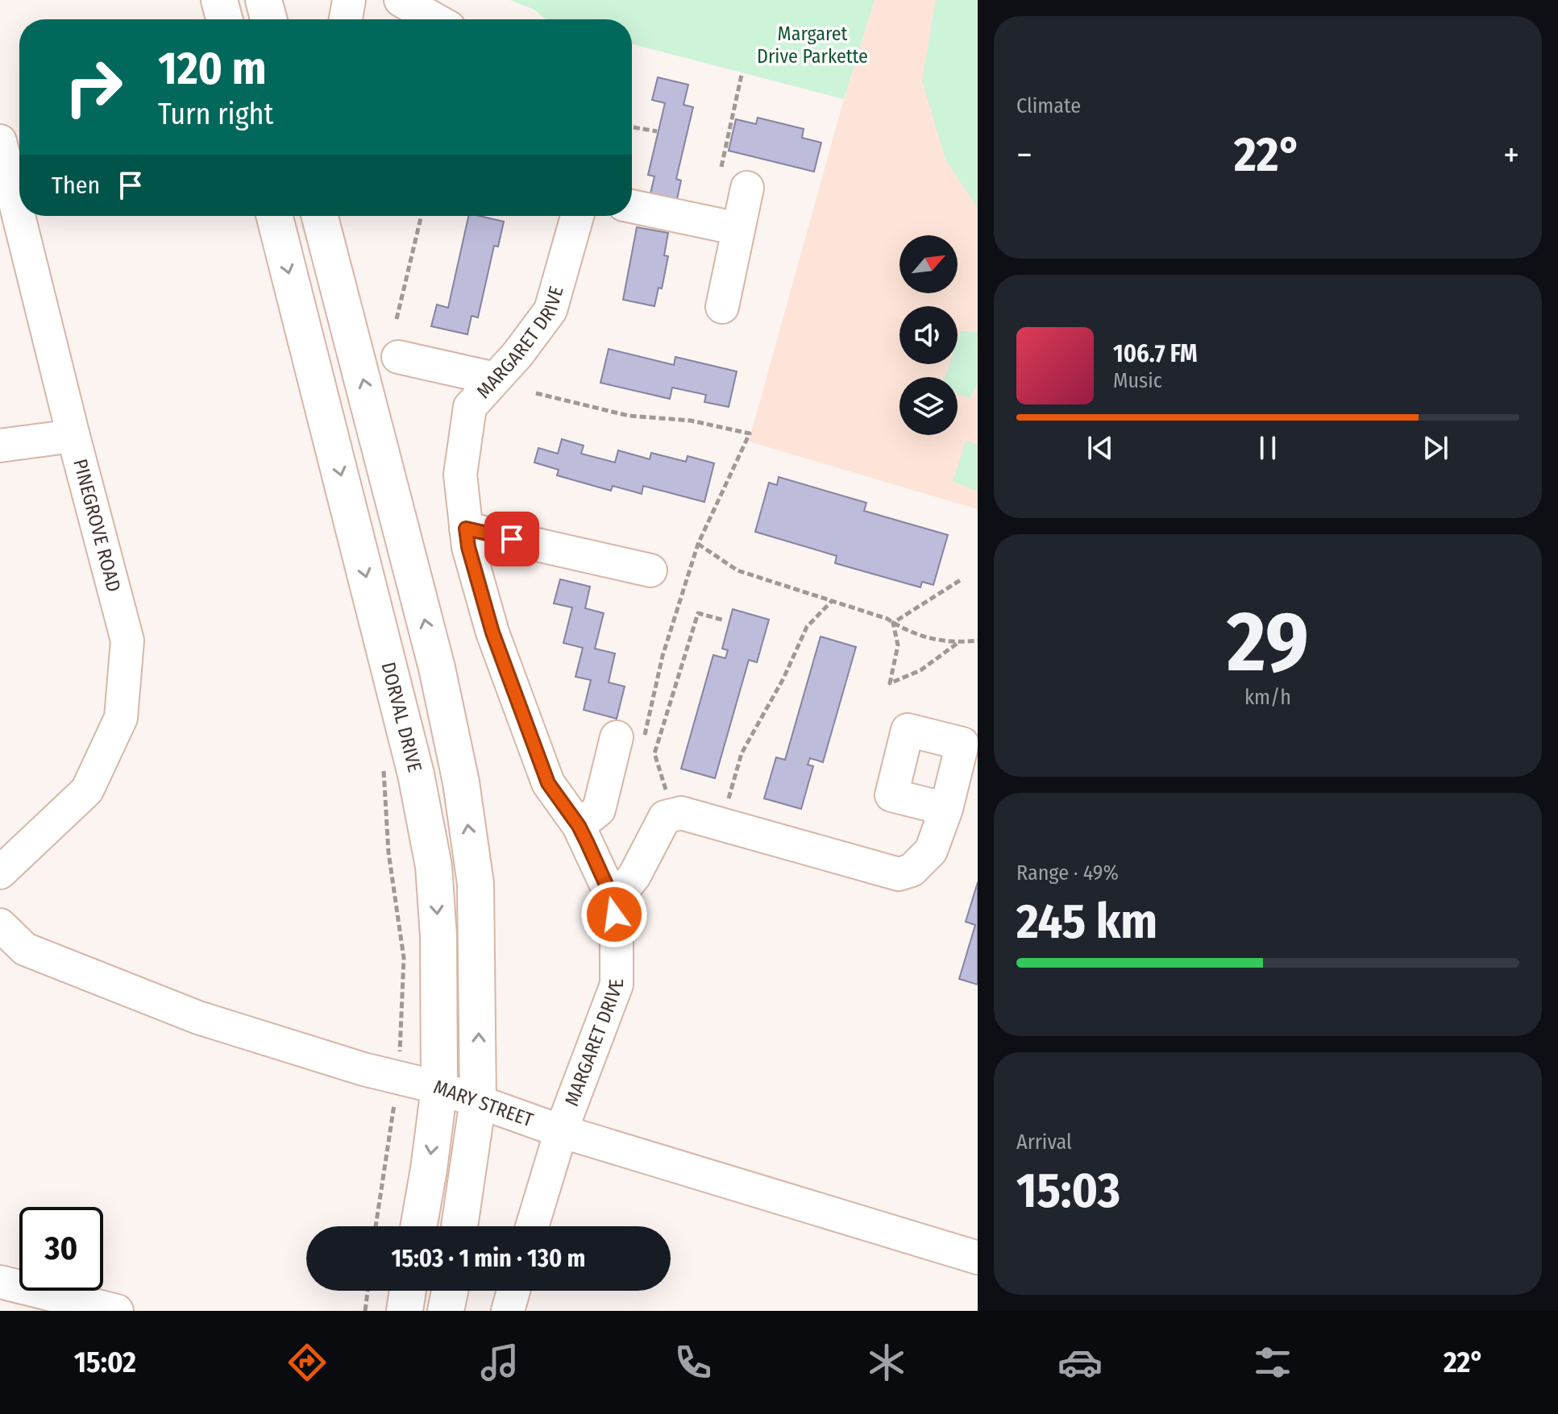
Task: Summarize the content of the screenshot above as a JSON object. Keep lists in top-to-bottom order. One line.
{"streets":{"main road":["DORVAL DRIVE"],"street":["MARGARET DRIVE","PINEGROVE ROAD","MARY STREET"]},"crossings":[["MARGARET DRIVE","MARY STREET"],["DORVAL DRIVE","MARY STREET"]],"parks":["Margaret Drive Parkette"],"north":"top right","page":{"tile":["Climate",["29","km/h"],["Range · 49%","245 km"],["Arrival","15:03"]],"turn":["120 m","Turn right"],"heat":["−","22°","+"],"then":"Then","song":["106.7 FM","Music"],"limit":"30","trip":"15:03 · 1 min · 130 m","tabs":["15:02","22°"]}}
